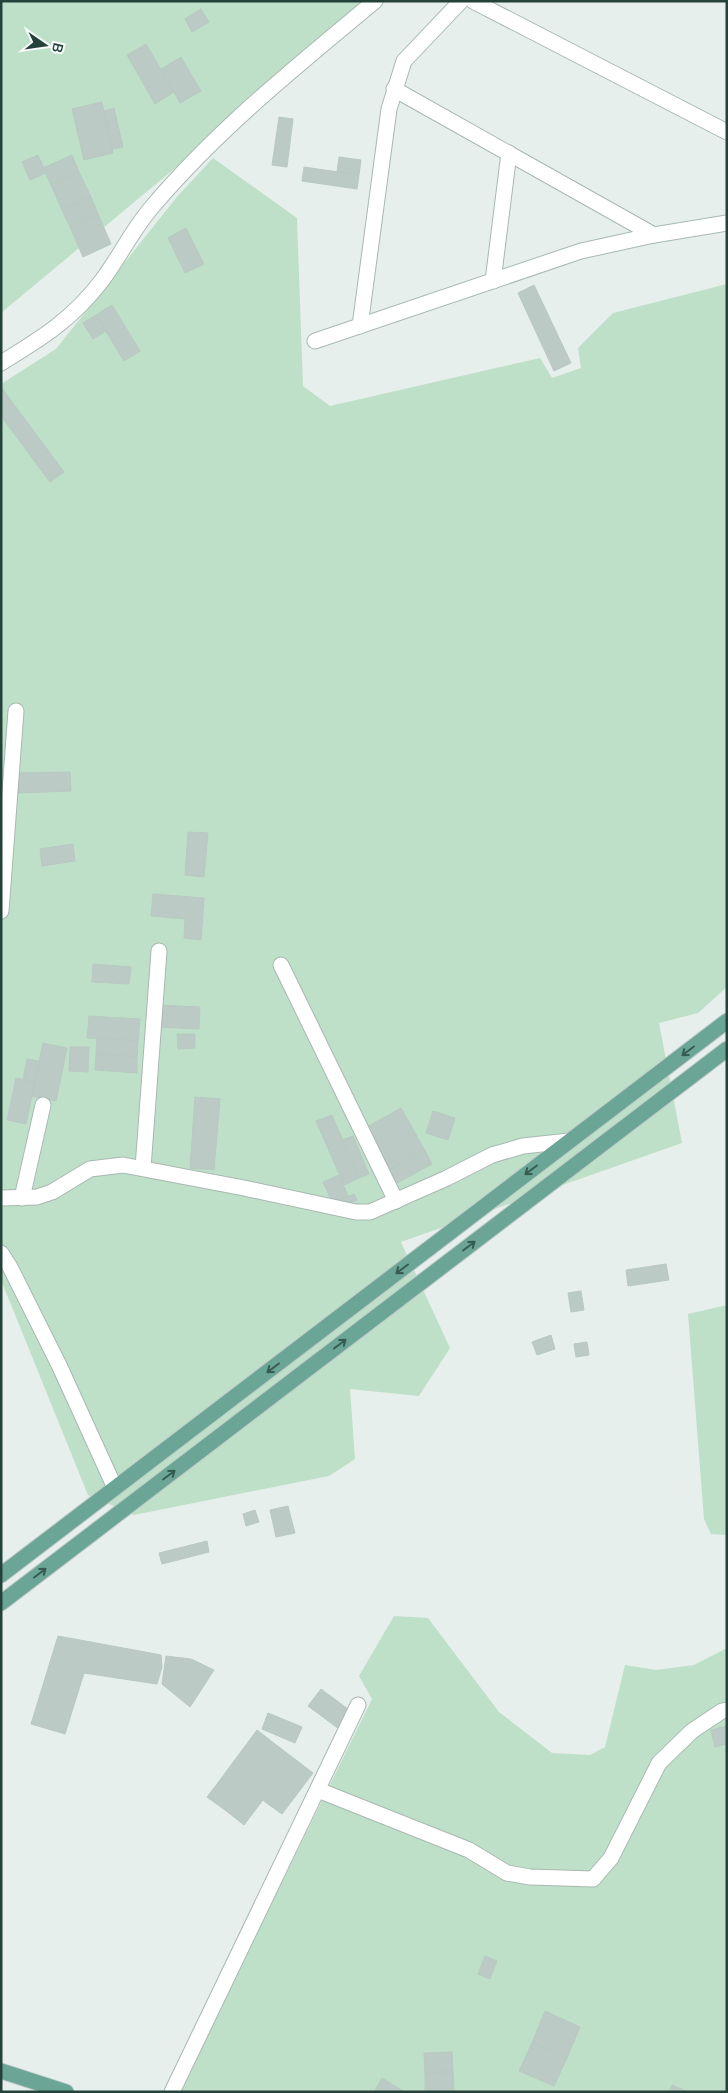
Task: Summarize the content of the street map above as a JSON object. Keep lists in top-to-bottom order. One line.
{"north":"right"}
